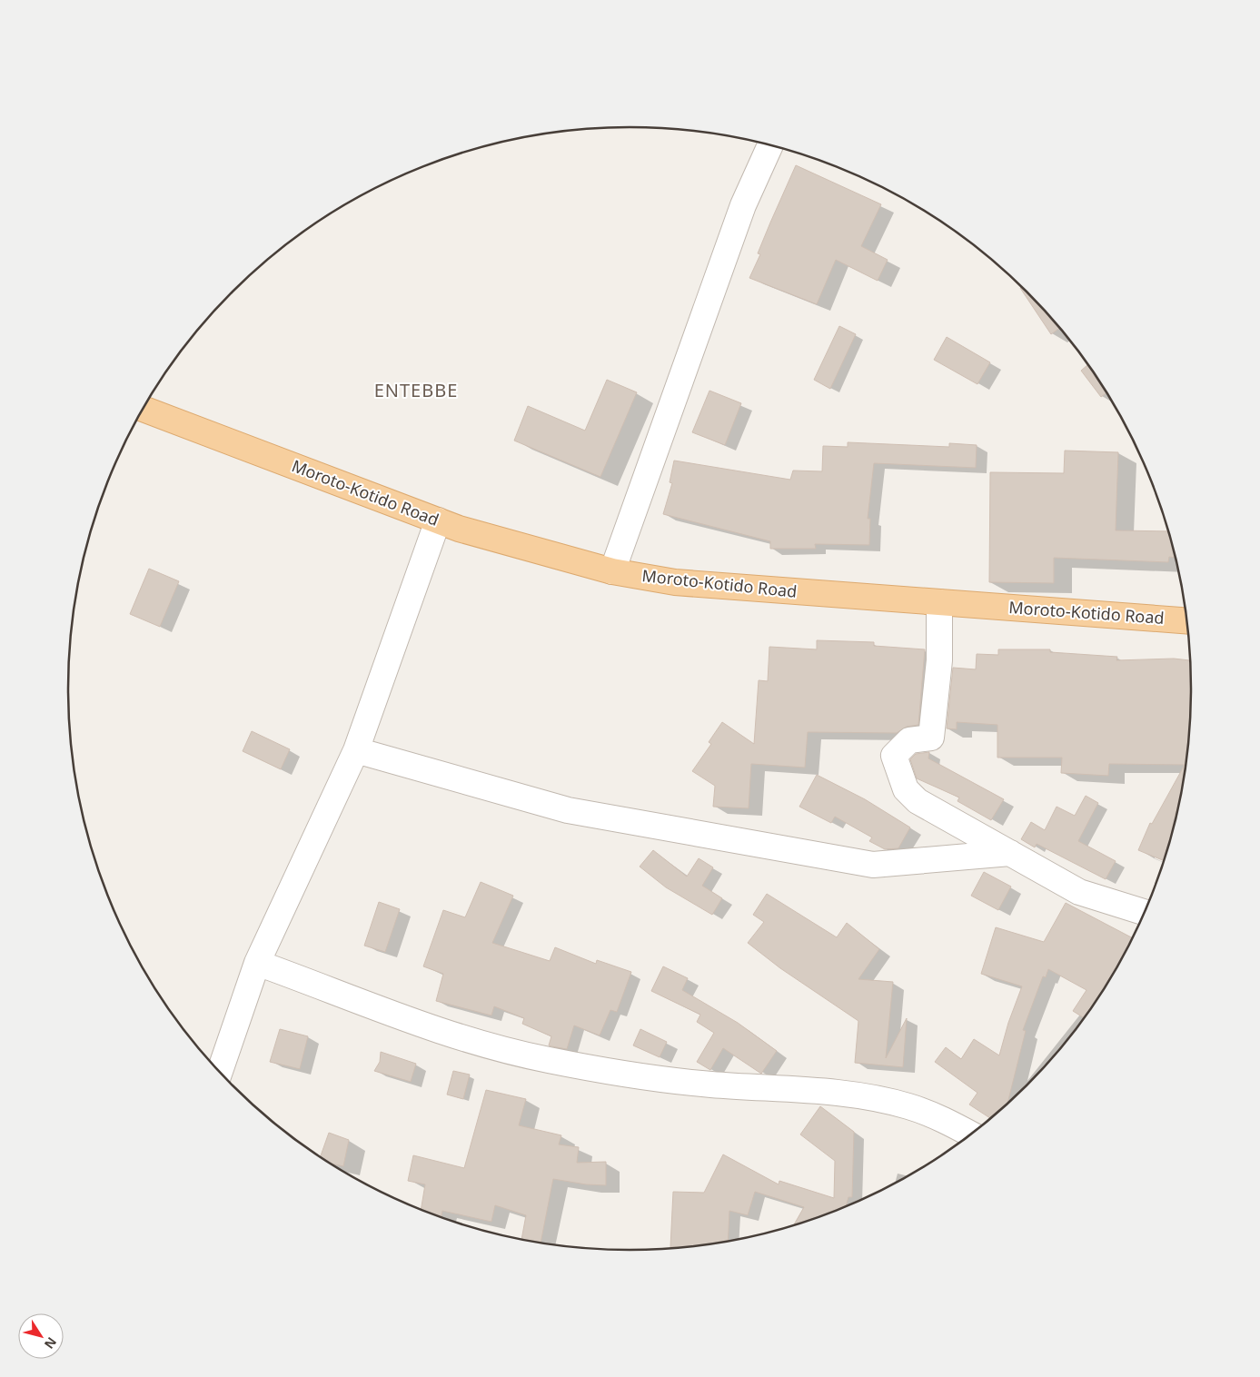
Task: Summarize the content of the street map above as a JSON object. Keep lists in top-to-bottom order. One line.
{"streets":{"main road":["Moroto-Kotido Road"]},"districts":["ENTEBBE"],"north":"bottom right"}
